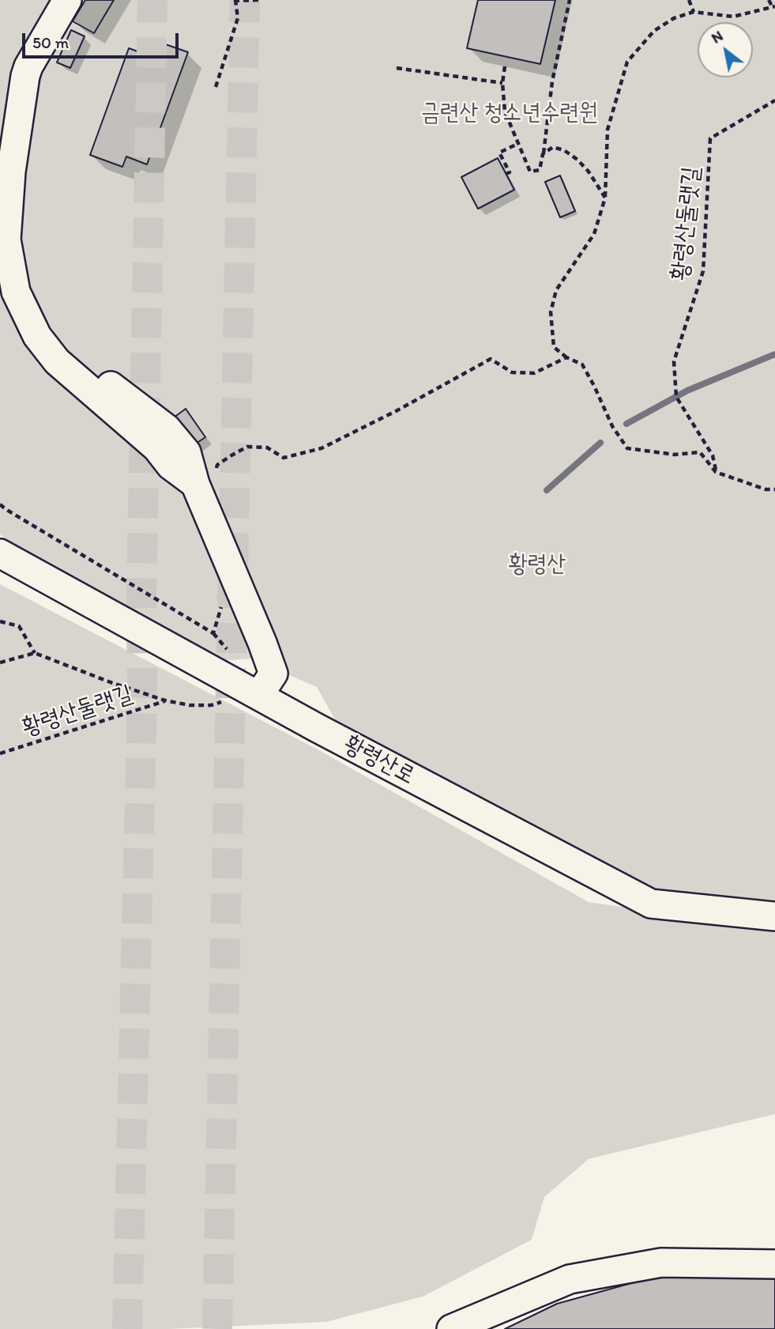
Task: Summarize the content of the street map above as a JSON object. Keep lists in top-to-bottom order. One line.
{"streets":{"street":["황령산로"],"path":["황령산둘랫길"]},"parks":["금련산 청소년수련원","황령산"],"scale_bar":"50 m","north":"top left"}
